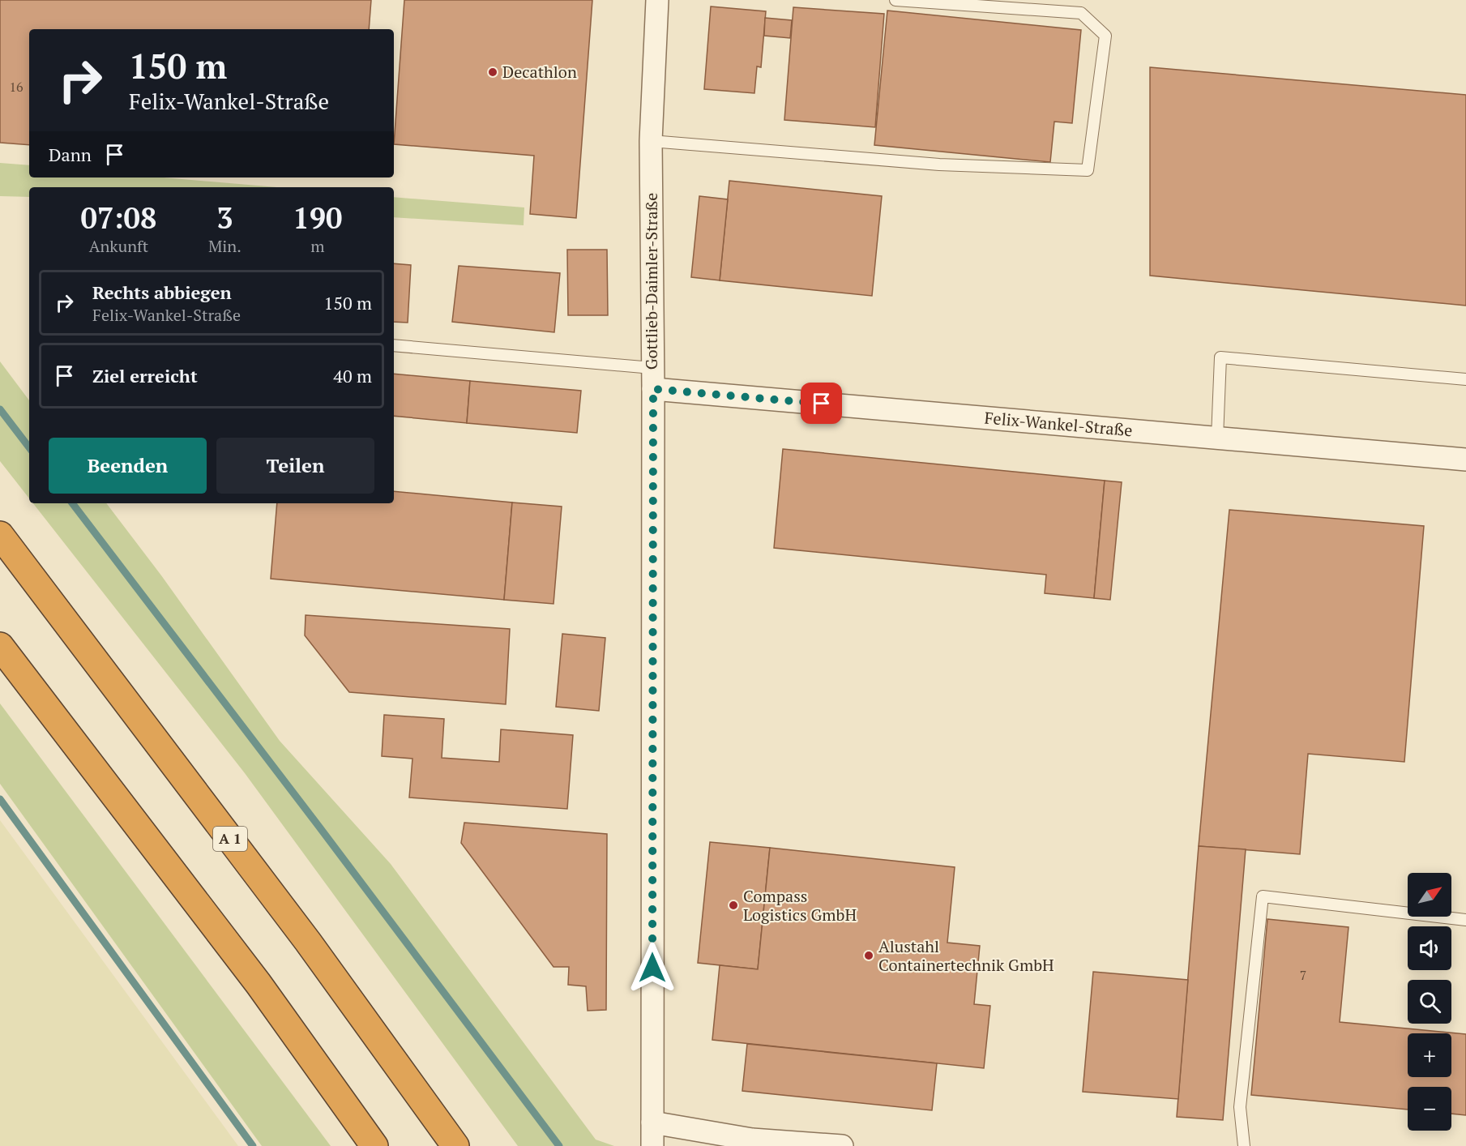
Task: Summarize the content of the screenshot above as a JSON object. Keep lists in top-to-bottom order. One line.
{"streets":{"highway":["A 1"],"street":["Gottlieb-Daimler-Straße","Felix-Wankel-Straße"]},"crossings":[["Gottlieb-Daimler-Straße","Felix-Wankel-Straße"]],"places":["Decathlon","Compass Logistics GmbH","Alustahl Containertechnik GmbH"],"house_numbers":["16","7"],"north":"top right","page":{"turn":["150 m","Felix-Wankel-Straße"],"then":"Dann","eta":["07:08","Ankunft","3","Min.","190","m"],"list":[{"name":"Rechts abbiegen","note":"Felix-Wankel-Straße","value":"150 m"},{"name":"Ziel erreicht","value":"40 m"}],"buttons":["Beenden","Teilen"],"map_buttons":["+","−"]}}
